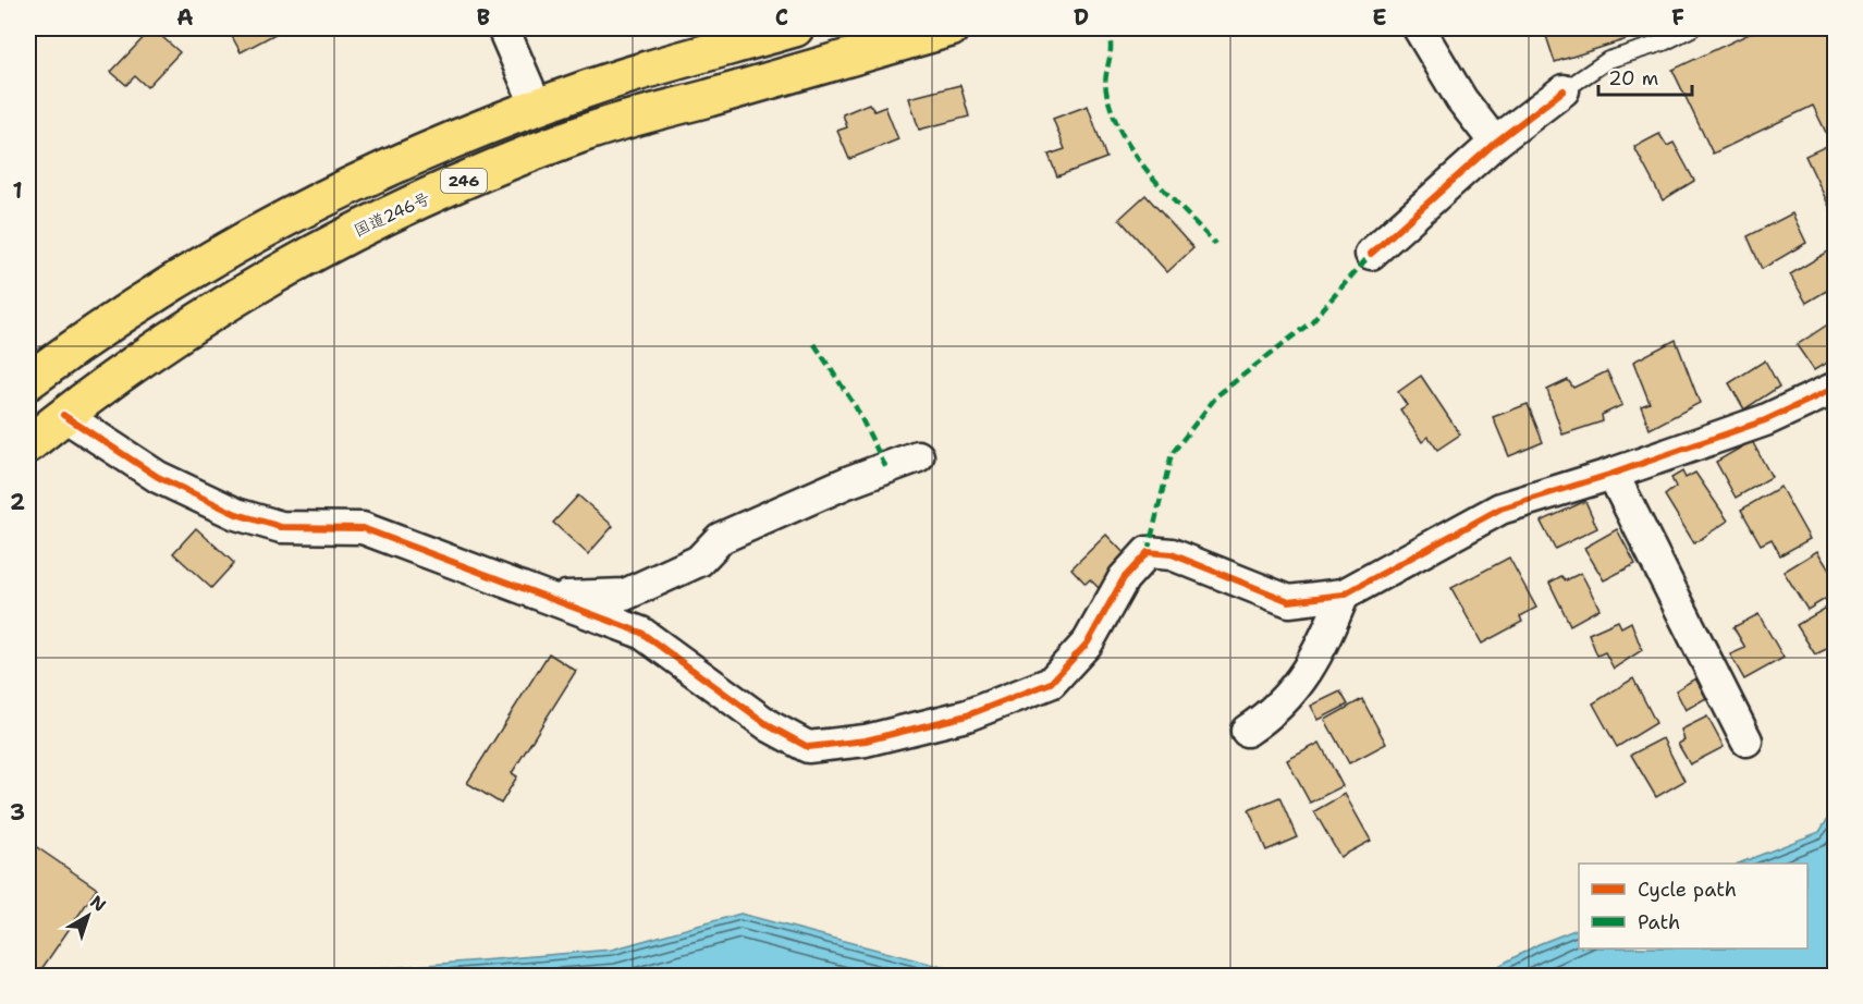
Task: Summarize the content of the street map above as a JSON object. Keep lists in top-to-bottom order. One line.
{"streets":{"highway":["246","国道246号"]},"legend":["Cycle path","Path"],"scale_bar":"20 m","north":"top right","grid":{"columns":["A","B","C","D","E","F"],"rows":["1","2","3"]}}
